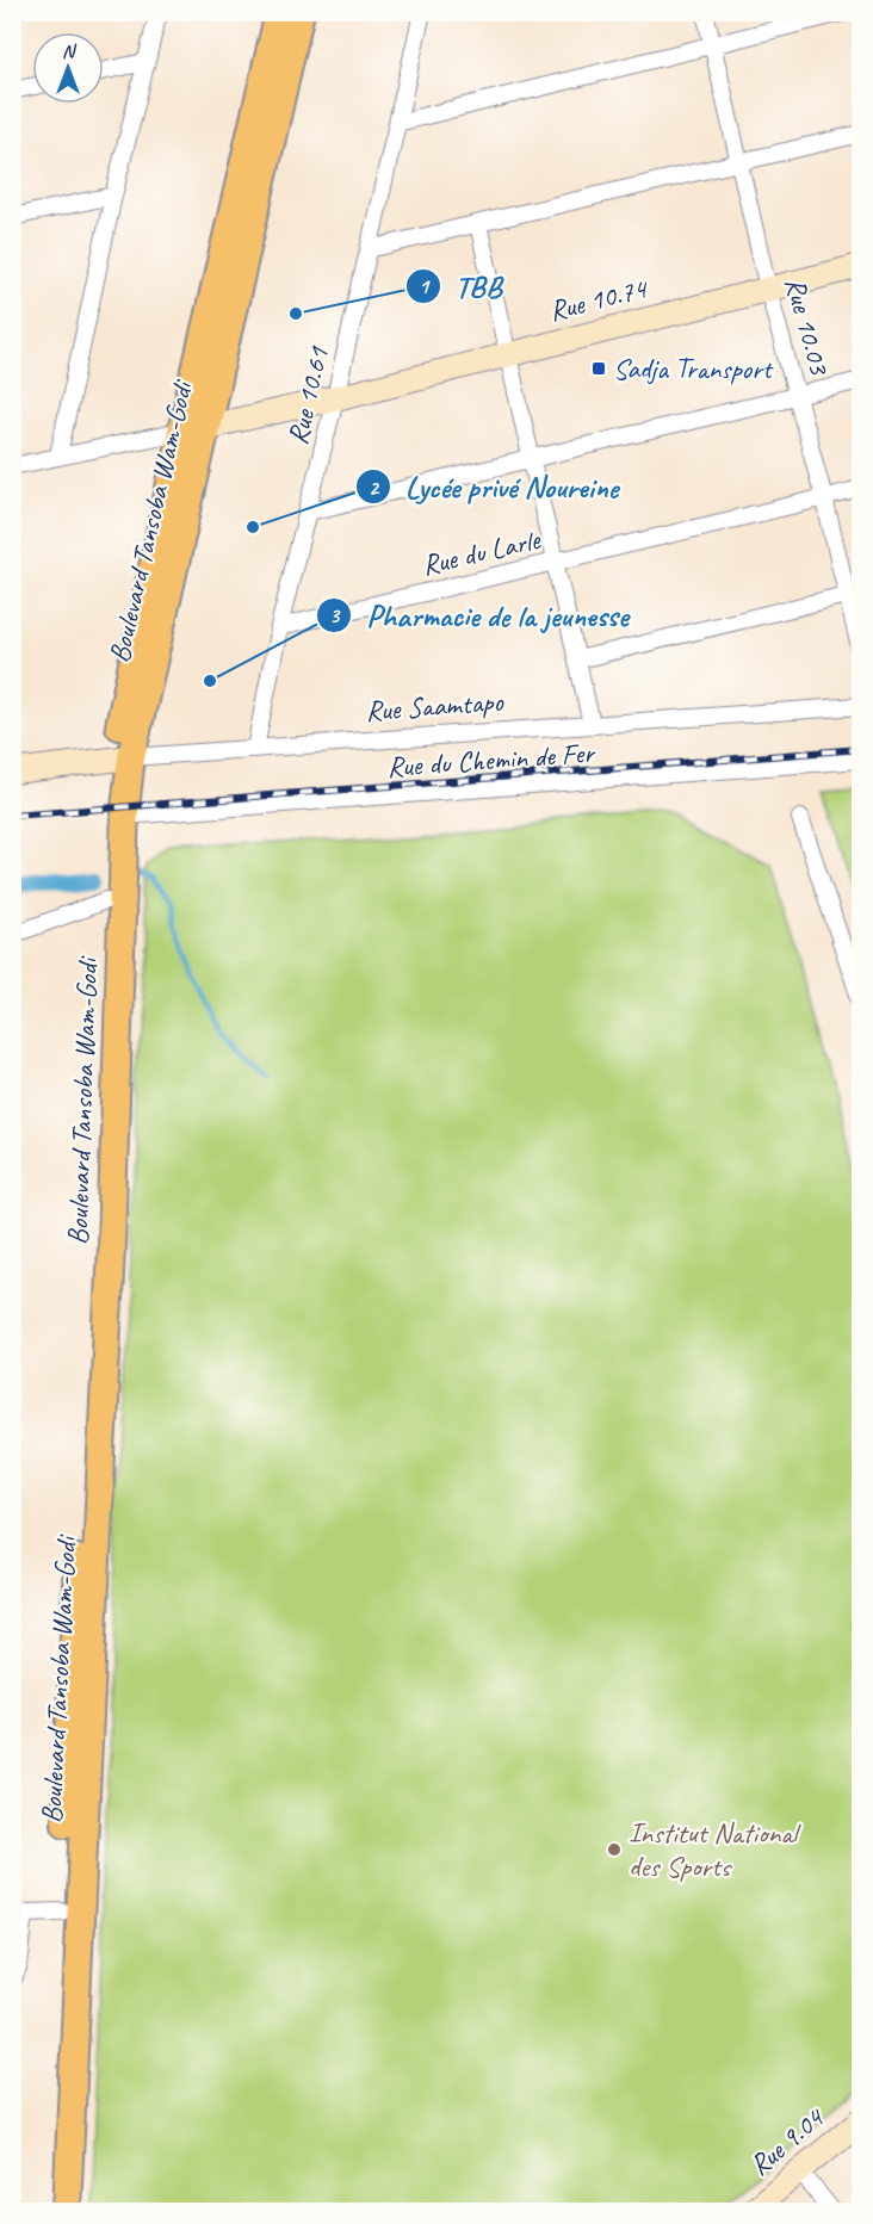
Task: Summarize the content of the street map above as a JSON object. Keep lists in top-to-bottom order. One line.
{"streets":{"main road":["Rue 10.74","Boulevard Tansoba Wam-Godi","Rue Saamtapo","Rue 9.04"],"street":["Rue 10.03","Rue 10.61","Rue du Larle","Rue du Chemin de Fer"]},"crossings":[["Rue 10.74","Rue 10.03"],["Rue 10.74","Rue 10.61"],["Rue 10.74","Boulevard Tansoba Wam-Godi"],["Rue 10.03","Rue du Larle"],["Rue 10.61","Rue du Larle"],["Rue 10.61","Rue Saamtapo"],["Boulevard Tansoba Wam-Godi","Rue Saamtapo"],["Boulevard Tansoba Wam-Godi","Rue du Chemin de Fer"]],"places":{"other":["TBB","Lycée privé Noureine","Pharmacie de la jeunesse","Institut National des Sports"],"transit":["Sadja Transport"]},"north":"top"}
